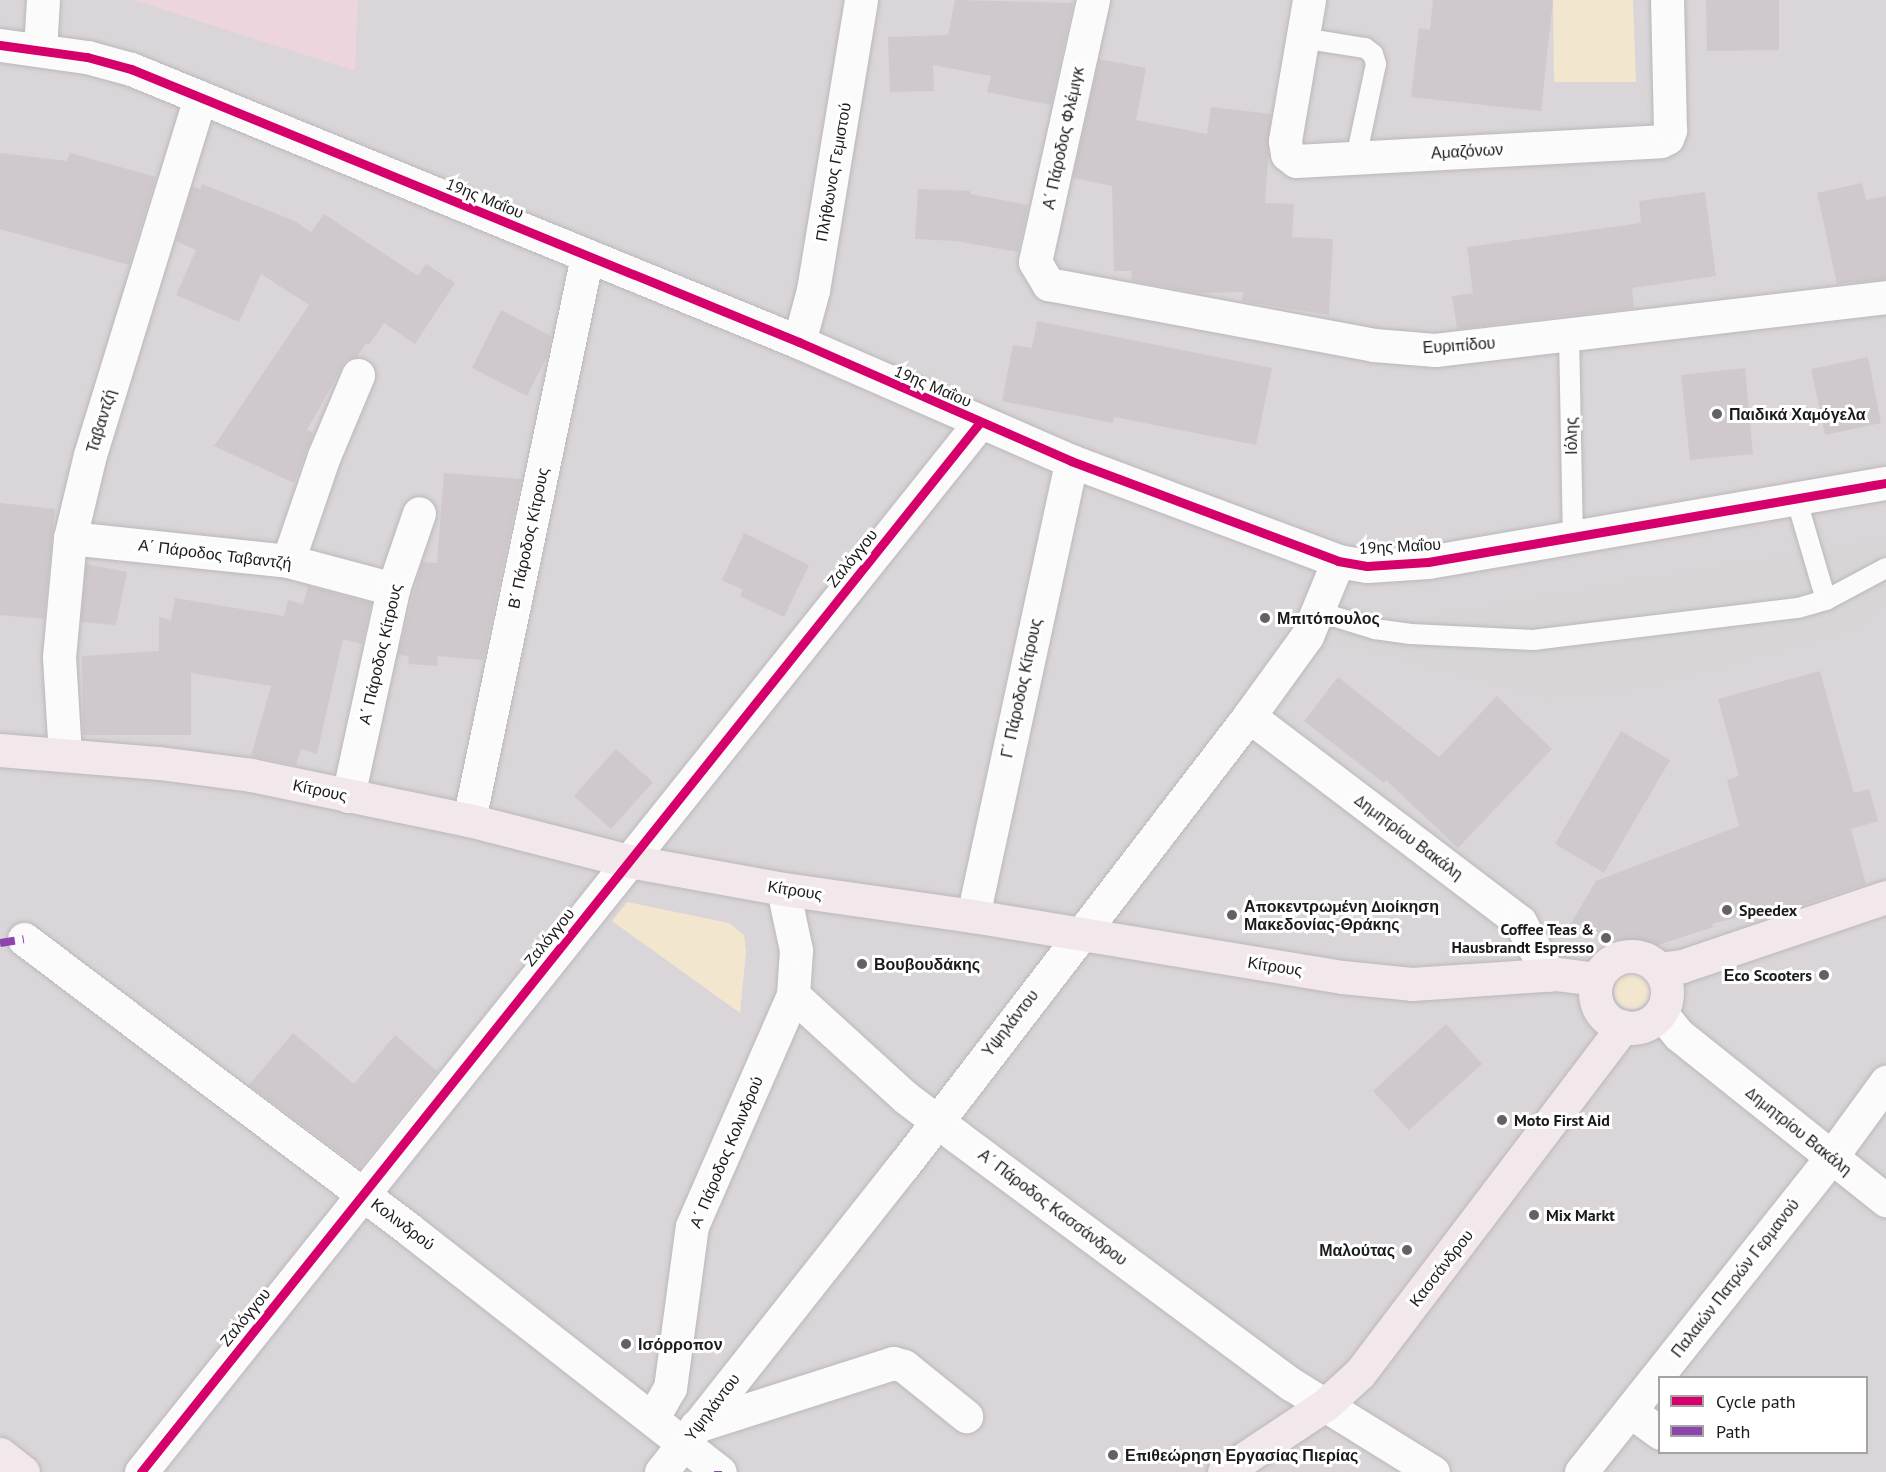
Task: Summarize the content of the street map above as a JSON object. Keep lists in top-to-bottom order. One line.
{"streets":{"main road":["Κίτρους","Κασσάνδρου"],"street":["Α΄ Πάροδος Φλέμιγκ","Αμαζόνων","Πλήθωνος Γεμιστού","19ης Μαΐου","Ευριπίδου","Ταβαντζή","Β΄ Πάροδος Κίτρους","Α΄ Πάροδος Ταβαντζή","Ζαλόγγου","Α΄ Πάροδος Κίτρους","Γ΄ Πάροδος Κίτρους","Δημητρίου Βακάλη","Υψηλάντου","Α΄ Πάροδος Κολινδρού","Α΄ Πάροδος Κασσάνδρου","Κολινδρού","Παλαιών Πατρών Γερμανού"],"lane":["Ιόλης"]},"crossings":[["Α΄ Πάροδος Φλέμιγκ","Ευριπίδου"],["Πλήθωνος Γεμιστού","19ης Μαΐου"],["19ης Μαΐου","Ταβαντζή"],["19ης Μαΐου","Ιόλης"],["19ης Μαΐου","Β΄ Πάροδος Κίτρους"],["19ης Μαΐου","Ζαλόγγου"],["19ης Μαΐου","Γ΄ Πάροδος Κίτρους"],["19ης Μαΐου","Υψηλάντου"],["Ευριπίδου","Ιόλης"],["Ταβαντζή","Α΄ Πάροδος Ταβαντζή"],["Ταβαντζή","Κίτρους"],["Β΄ Πάροδος Κίτρους","Κίτρους"],["Α΄ Πάροδος Ταβαντζή","Α΄ Πάροδος Κίτρους"],["Ζαλόγγου","Κίτρους"],["Ζαλόγγου","Κολινδρού"],["Α΄ Πάροδος Κίτρους","Κίτρους"],["Γ΄ Πάροδος Κίτρους","Κίτρους"],["Κίτρους","Δημητρίου Βακάλη"],["Κίτρους","Υψηλάντου"],["Κίτρους","Α΄ Πάροδος Κολινδρού"],["Κίτρους","Κασσάνδρου"],["Δημητρίου Βακάλη","Υψηλάντου"],["Δημητρίου Βακάλη","Κασσάνδρου"],["Δημητρίου Βακάλη","Παλαιών Πατρών Γερμανού"],["Υψηλάντου","Α΄ Πάροδος Κασσάνδρου"],["Υψηλάντου","Κολινδρού"],["Α΄ Πάροδος Κολινδρού","Α΄ Πάροδος Κασσάνδρου"],["Α΄ Πάροδος Κολινδρού","Κολινδρού"],["Α΄ Πάροδος Κασσάνδρου","Κασσάνδρου"]],"places":["Παιδικά Χαμόγελα","Μπιτόπουλος","Speedex","Αποκεντρωμένη Διοίκηση Μακεδονίας-Θράκης","Coffee Teas & Hausbrandt Espresso","Βουβουδάκης","Εco Scooters","Moto First Aid","Mix Markt","Μαλούτας","Ισόρροπον","Επιθεώρηση Εργασίας Πιερίας"],"legend":["Cycle path","Path"]}
